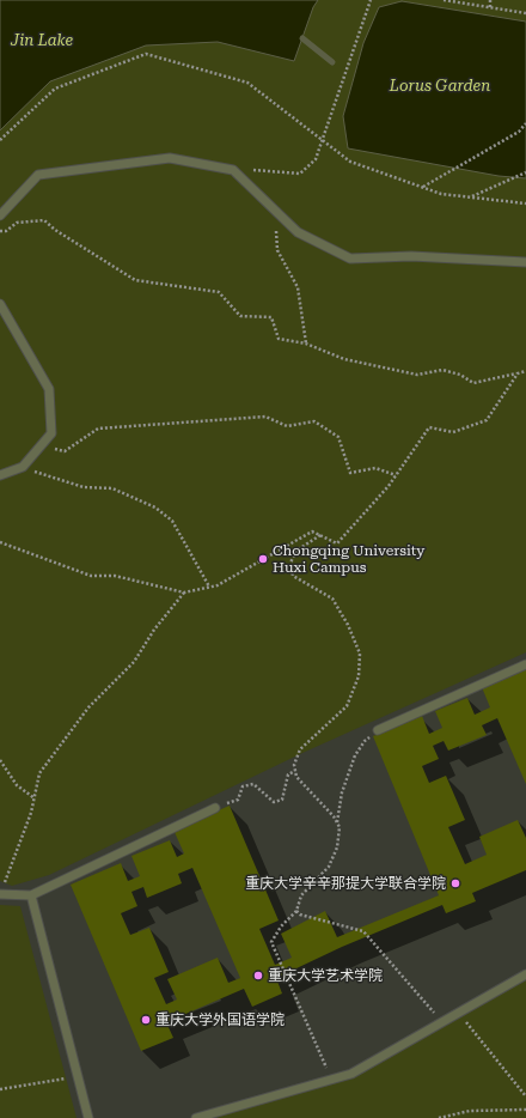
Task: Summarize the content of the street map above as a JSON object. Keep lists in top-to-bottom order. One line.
{"water":["Jin Lake","Lorus Garden"],"places":["Chongqing University Huxi Campus","重庆大学辛辛那提大学联合学院","重庆大学艺术学院","重庆大学外国语学院"]}
